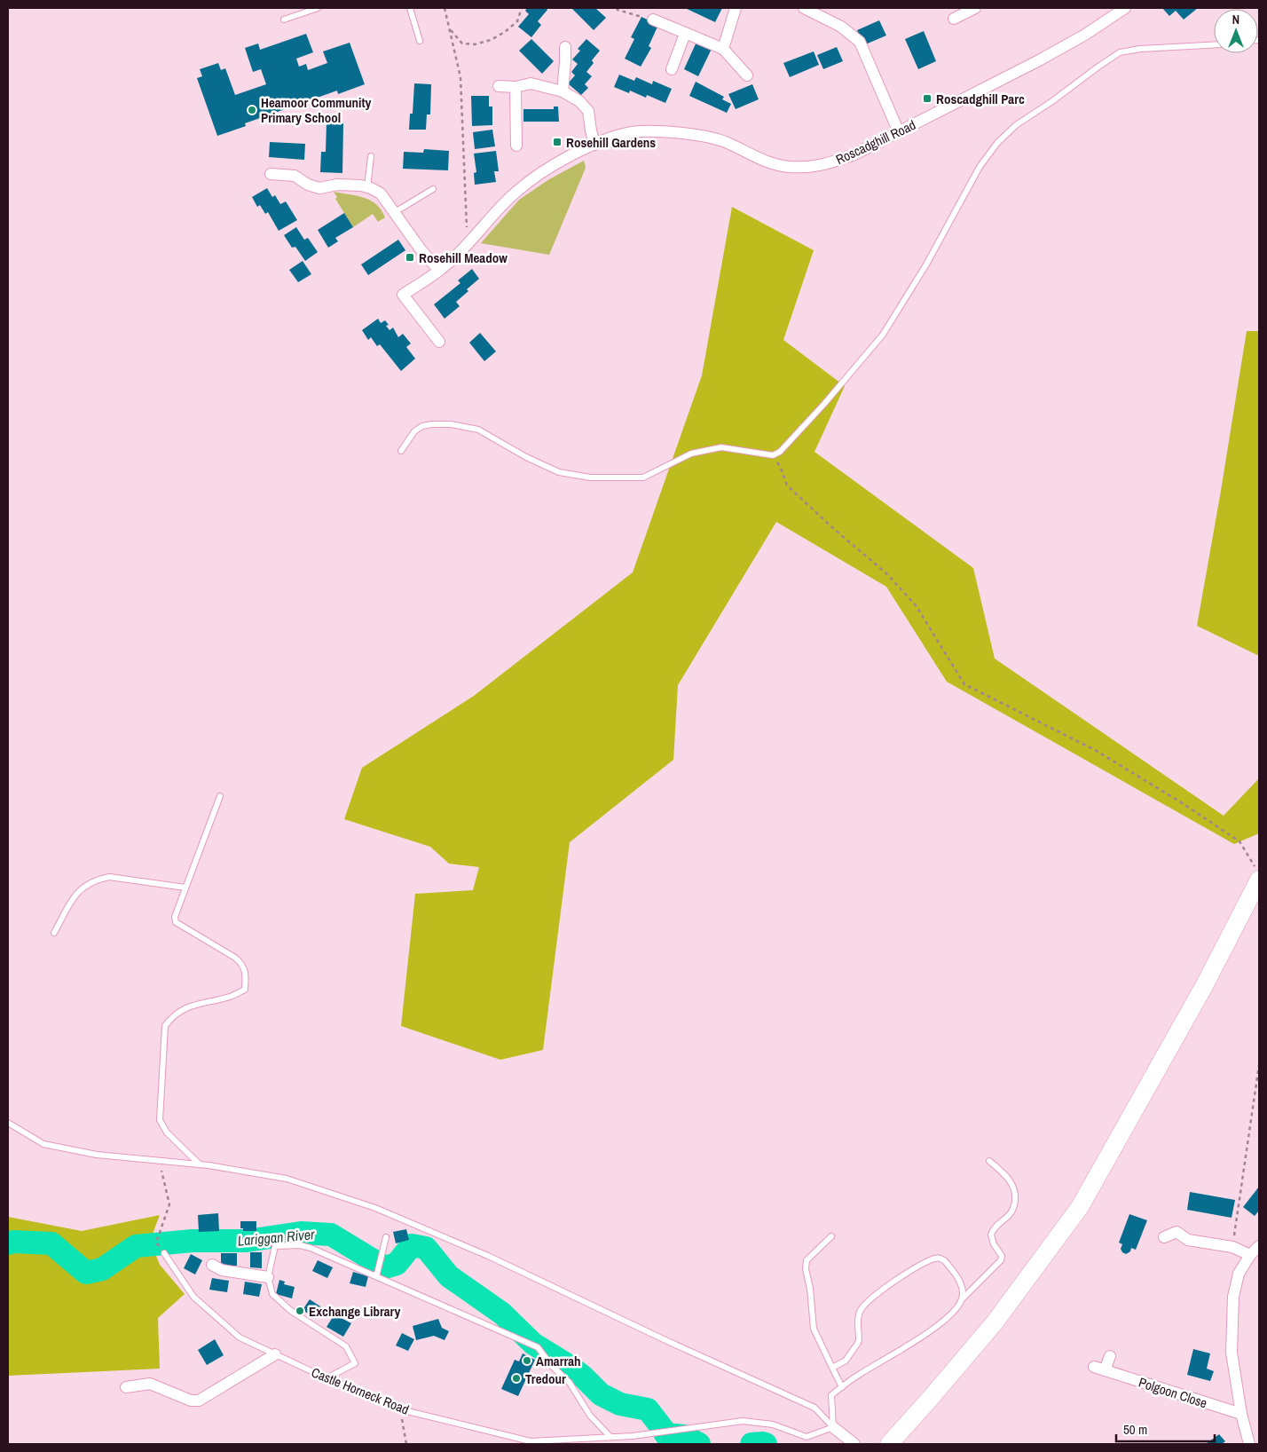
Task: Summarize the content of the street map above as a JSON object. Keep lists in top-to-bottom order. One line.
{"streets":{"street":["Roscadghill Road","Polgoon Close"],"lane":["Castle Horneck Road"]},"water":["Lariggan River"],"places":{"transit":["Roscadghill Parc","Rosehill Gardens","Rosehill Meadow"],"other":["Heamoor Community Primary School","Exchange Library","Amarrah","Tredour"]},"scale_bar":"50 m","north":"top"}
